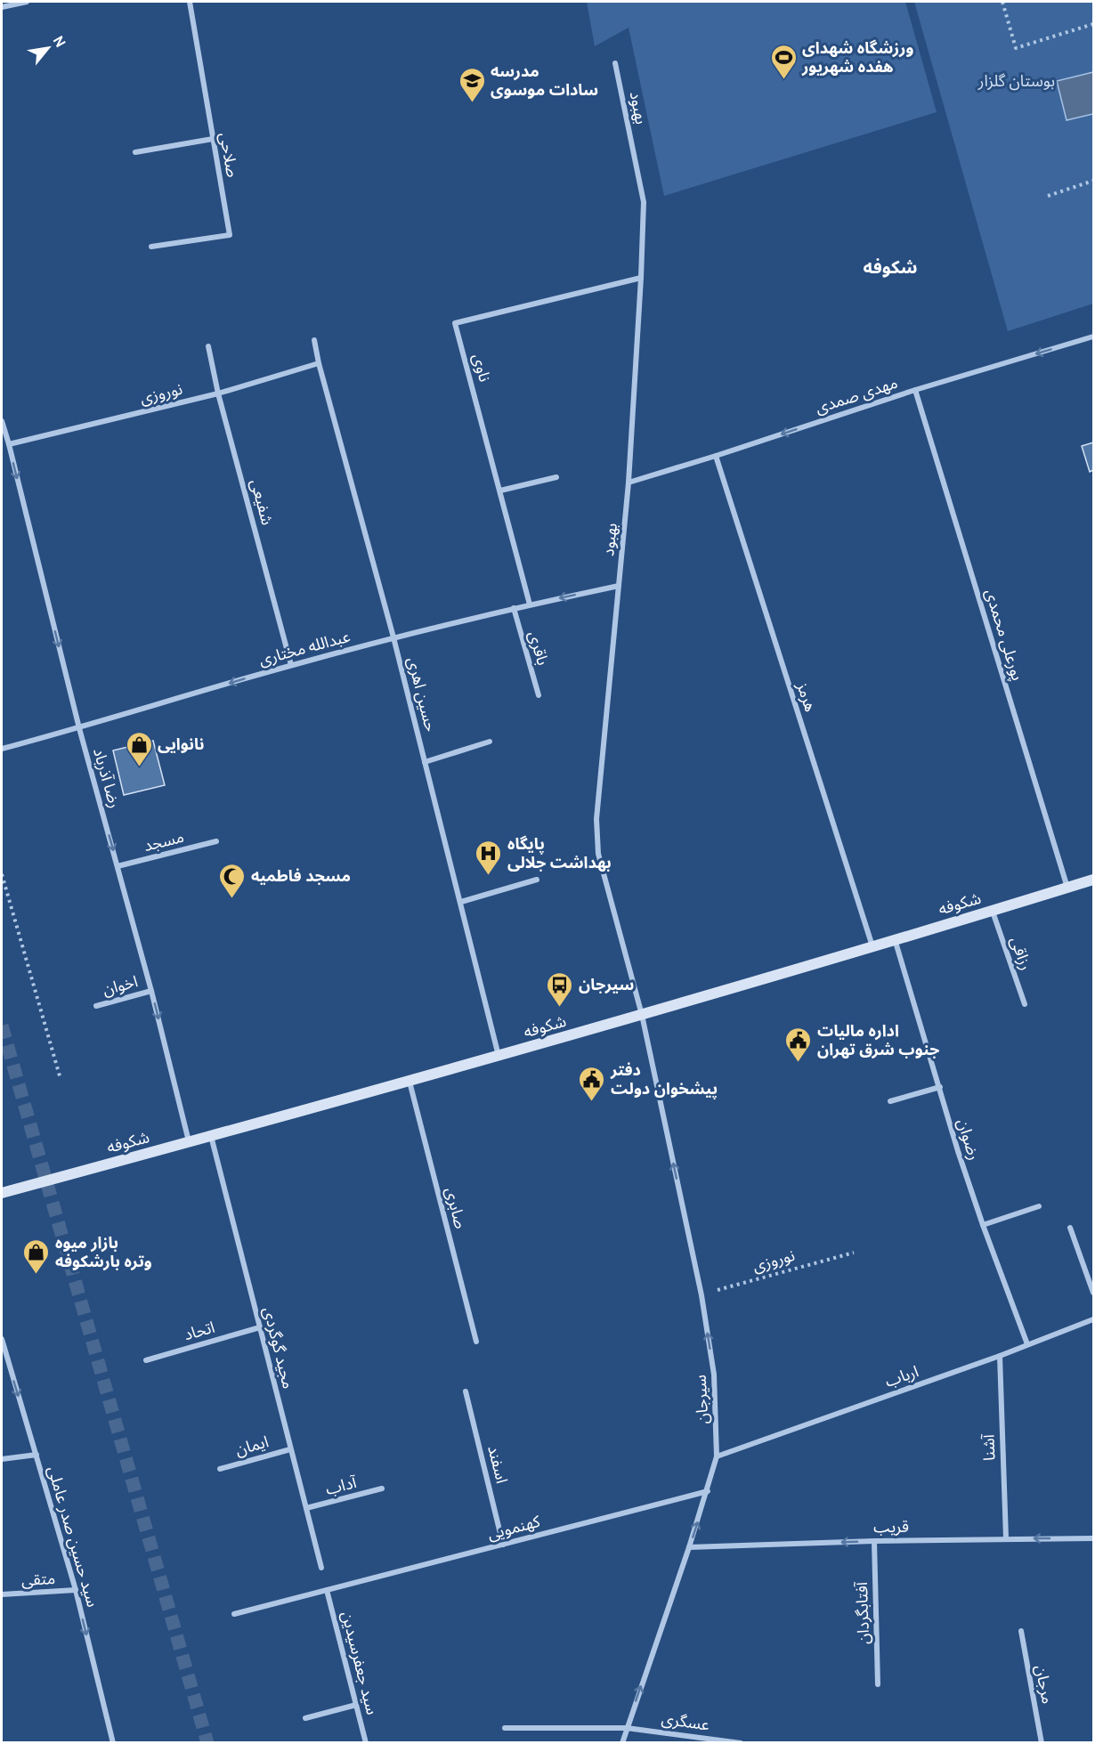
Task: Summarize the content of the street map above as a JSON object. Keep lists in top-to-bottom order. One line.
{"streets":{"main road":["شکوفه"],"street":["بهبود","صلاحی","ناوی","نوروزی","مهدی صمدی","شفیعی","پورعلی محمدی","عبدالله مختاری","باقری","حسین اهری","هرمز","رضا آذرباد","مسجد","رزاقی","اخوان","رضوان","صابری","اتحاد","مجید گوگردی","ارباب","سیرجان","ایمان","آشنا","اسفند","آداب","قریب","کهنمویی","سید حسین صدر عاملی","متقی","آفتابگردان","سید جعفرسیدین","مرجان","عسگری"]},"crossings":[["بهبود","ناوی"],["بهبود","مهدی صمدی"],["بهبود","عبدالله مختاری"],["بهبود","شکوفه"],["بهبود","سیرجان"],["ناوی","عبدالله مختاری"],["نوروزی","شفیعی"],["نوروزی","حسین اهری"],["نوروزی","رضا آذرباد"],["نوروزی","سیرجان"],["مهدی صمدی","پورعلی محمدی"],["مهدی صمدی","هرمز"],["شفیعی","عبدالله مختاری"],["پورعلی محمدی","شکوفه"],["عبدالله مختاری","باقری"],["عبدالله مختاری","حسین اهری"],["عبدالله مختاری","رضا آذرباد"],["حسین اهری","شکوفه"],["هرمز","شکوفه"],["رضا آذرباد","مسجد"],["رضا آذرباد","شکوفه"],["رضا آذرباد","اخوان"],["شکوفه","رزاقی"],["شکوفه","رضوان"],["شکوفه","صابری"],["شکوفه","مجید گوگردی"],["شکوفه","سیرجان"],["رضوان","ارباب"],["اتحاد","مجید گوگردی"],["مجید گوگردی","ایمان"],["مجید گوگردی","آداب"],["ارباب","سیرجان"],["ارباب","آشنا"],["سیرجان","قریب"],["سیرجان","کهنمویی"],["سیرجان","عسگری"],["آشنا","قریب"],["اسفند","کهنمویی"],["قریب","آفتابگردان"],["کهنمویی","سید جعفرسیدین"],["سید حسین صدر عاملی","متقی"]],"one_way":["مهدی صمدی","عبدالله مختاری","رضا آذرباد","سیرجان","قریب","سید حسین صدر عاملی"],"districts":["شکوفه"],"parks":["بوستان گلزار"],"places":{"sports":["ورزشگاه شهدای هفده شهریور"],"school or university":["مدرسه سادات موسوی"],"shop":["نانوایی","بازار میوه وتره بارشکوفه"],"hospital":["پایگاه بهداشت جلالی"],"mosque":["مسجد فاطمیه"],"bus stop":["سیرجان"],"public building":["اداره مالیات جنوب شرق تهران","دفتر پیشخوان دولت"]},"north":"top right"}
